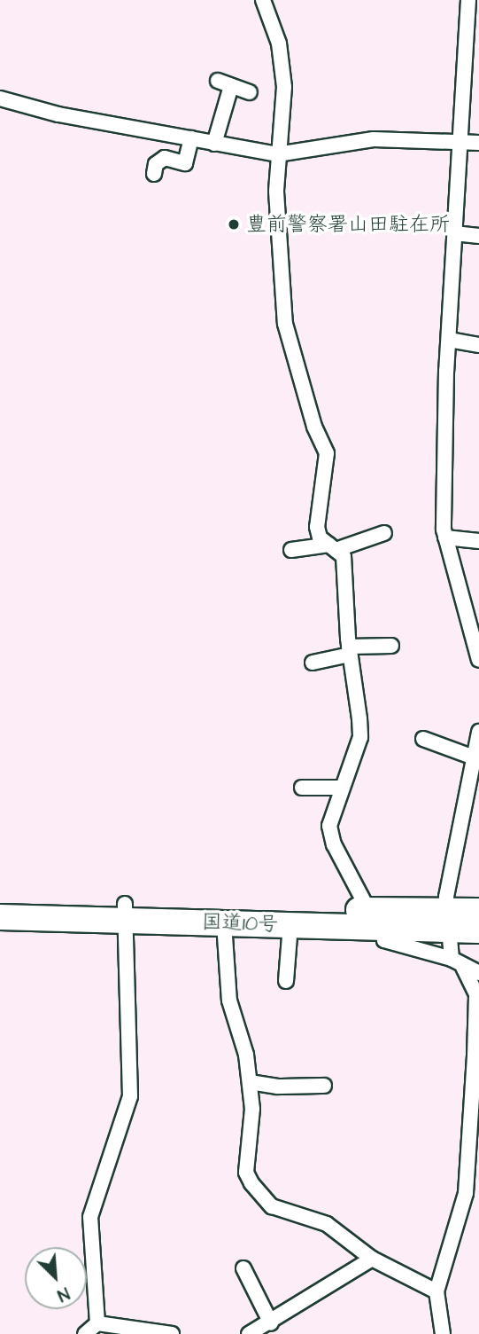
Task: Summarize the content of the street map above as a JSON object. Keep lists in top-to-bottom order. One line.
{"streets":{"highway":["国道10号"]},"places":["豊前警察署山田駐在所"],"north":"bottom right"}
